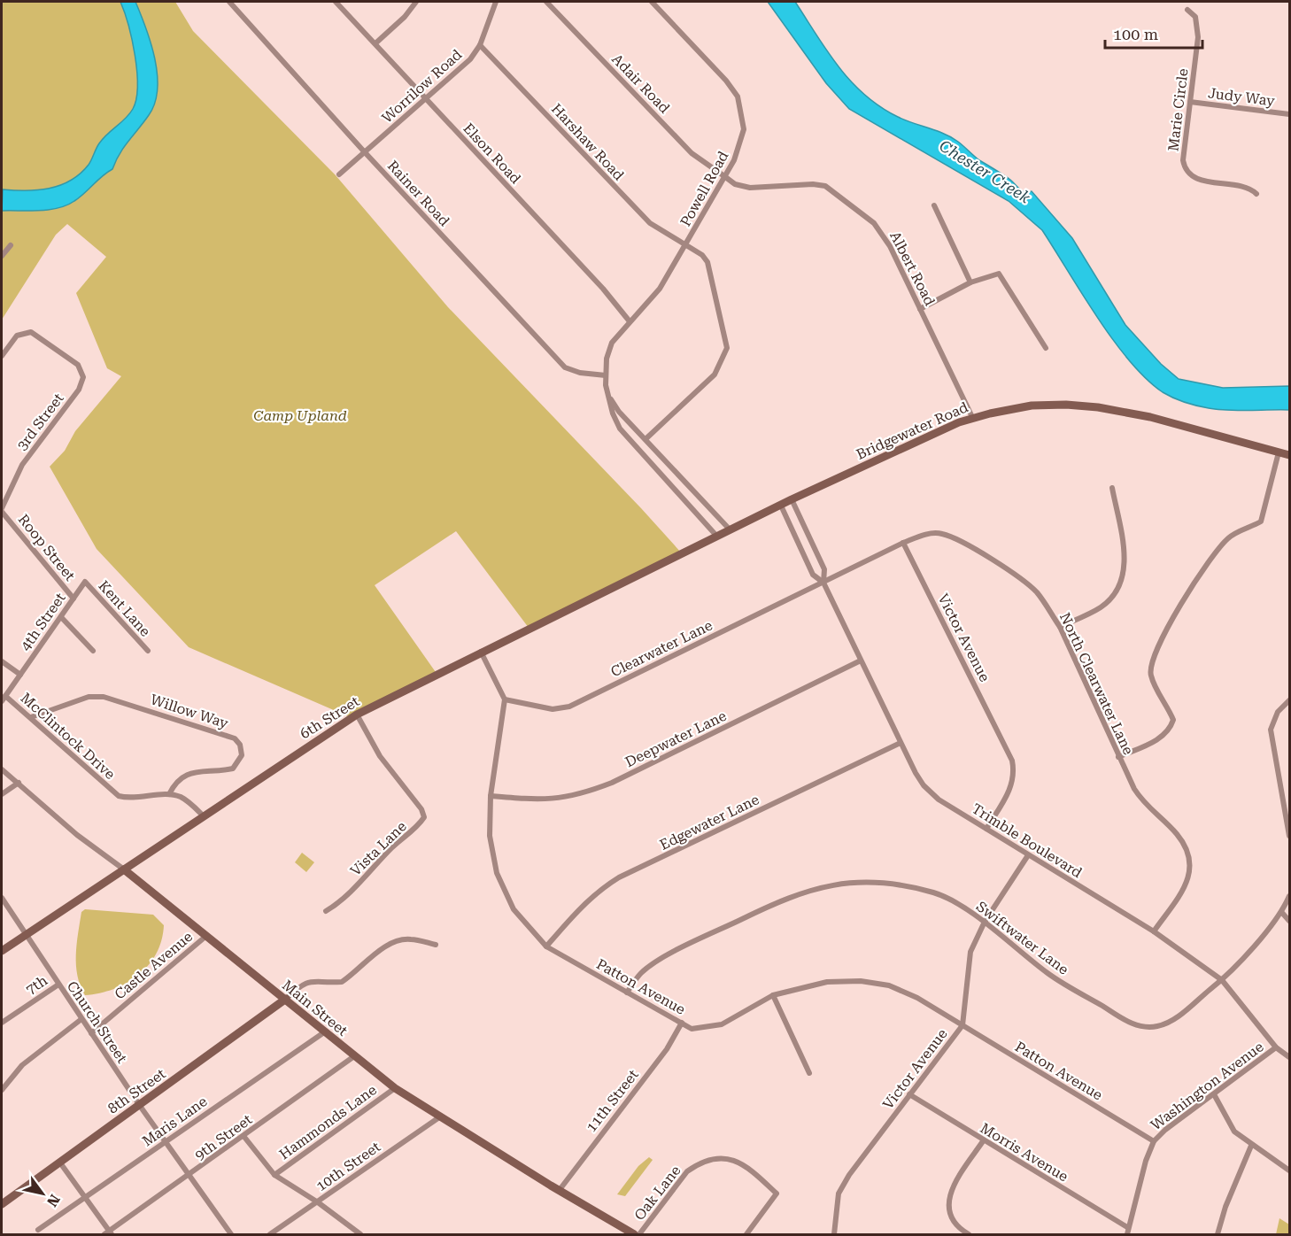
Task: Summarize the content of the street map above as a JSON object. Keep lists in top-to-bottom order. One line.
{"streets":{"street":["Adair Road","Worrilow Road","Judy Way","Marie Circle","Harshaw Road","Elson Road","Powell Road","Rainer Road","Albert Road","3rd Street","Bridgewater Road","Roop Street","Kent Lane","4th Street","Victor Avenue","Clearwater Lane","North Clearwater Lane","Willow Way","6th Street","McClintock Drive","Deepwater Lane","Edgewater Lane","Trimble Boulevard","Vista Lane","Swiftwater Lane","Castle Avenue","7th","Patton Avenue","Main Street","Church Street","Washington Avenue","8th Street","11th Street","Maris Lane","Hammonds Lane","9th Street","Morris Avenue","10th Street","Oak Lane"]},"crossings":[["Adair Road","Powell Road"],["Adair Road","Albert Road"],["Worrilow Road","Harshaw Road"],["Worrilow Road","Elson Road"],["Worrilow Road","Rainer Road"],["Judy Way","Marie Circle"],["Harshaw Road","Powell Road"],["Elson Road","Powell Road"],["Powell Road","Rainer Road"],["Powell Road","Albert Road"],["Powell Road","Bridgewater Road"],["Albert Road","Bridgewater Road"],["Bridgewater Road","6th Street"],["Bridgewater Road","Trimble Boulevard"],["Roop Street","4th Street"],["Kent Lane","4th Street"],["4th Street","McClintock Drive"],["Victor Avenue","North Clearwater Lane"],["Victor Avenue","Trimble Boulevard"],["Victor Avenue","Swiftwater Lane"],["Victor Avenue","Patton Avenue"],["Victor Avenue","Morris Avenue"],["Clearwater Lane","North Clearwater Lane"],["Clearwater Lane","Trimble Boulevard"],["Clearwater Lane","Patton Avenue"],["North Clearwater Lane","Trimble Boulevard"],["Willow Way","McClintock Drive"],["6th Street","Vista Lane"],["6th Street","Main Street"],["6th Street","Church Street"],["Deepwater Lane","Trimble Boulevard"],["Deepwater Lane","Patton Avenue"],["Edgewater Lane","Trimble Boulevard"],["Edgewater Lane","Patton Avenue"],["Trimble Boulevard","Swiftwater Lane"],["Trimble Boulevard","Washington Avenue"],["Swiftwater Lane","Patton Avenue"],["Castle Avenue","Main Street"],["Castle Avenue","Church Street"],["7th","Church Street"],["Patton Avenue","Washington Avenue"],["Patton Avenue","11th Street"],["Main Street","8th Street"],["Main Street","11th Street"],["Main Street","Maris Lane"],["Main Street","Hammonds Lane"],["Main Street","9th Street"],["Main Street","10th Street"],["Church Street","8th Street"],["Church Street","Maris Lane"],["Church Street","9th Street"],["Washington Avenue","Morris Avenue"]],"water":["Chester Creek"],"parks":["Camp Upland"],"scale_bar":"100 m","north":"bottom right"}
